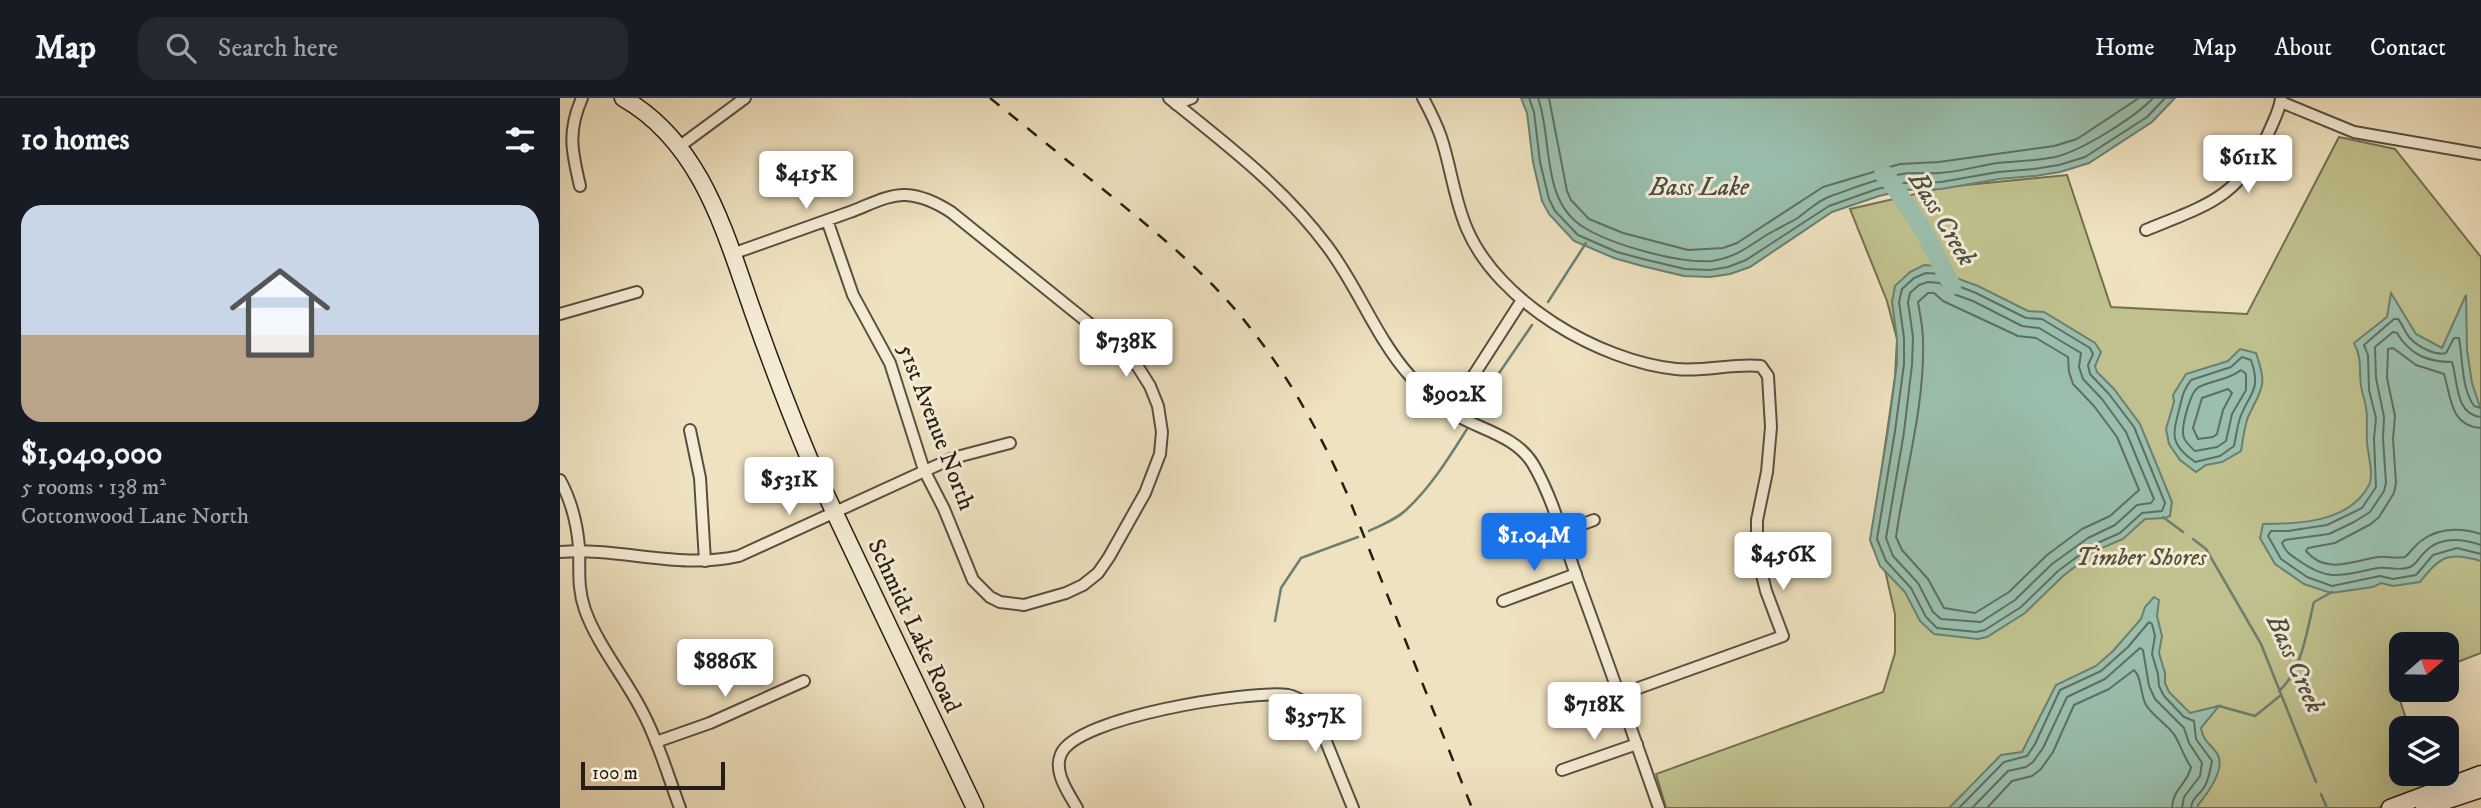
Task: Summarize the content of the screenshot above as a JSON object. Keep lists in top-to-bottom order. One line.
{"streets":{"street":["51st Avenue North","Schmidt Lake Road"]},"water":["Bass Lake","Bass Creek"],"parks":["Timber Shores"],"scale_bar":"100 m","north":"right","page":{"header":"Map","search":"Search here","nav":["Home","Map","About","Contact"],"heading":"10 homes","price":["$611K","$415K","$738K","$902K","$531K","$1.04M","$456K","$886K","$718K","$357K"],"list":[{"name":"$1,040,000","note":"5 rooms · 138 m² · Cottonwood Lane North"}],"scale":"100 m"}}
